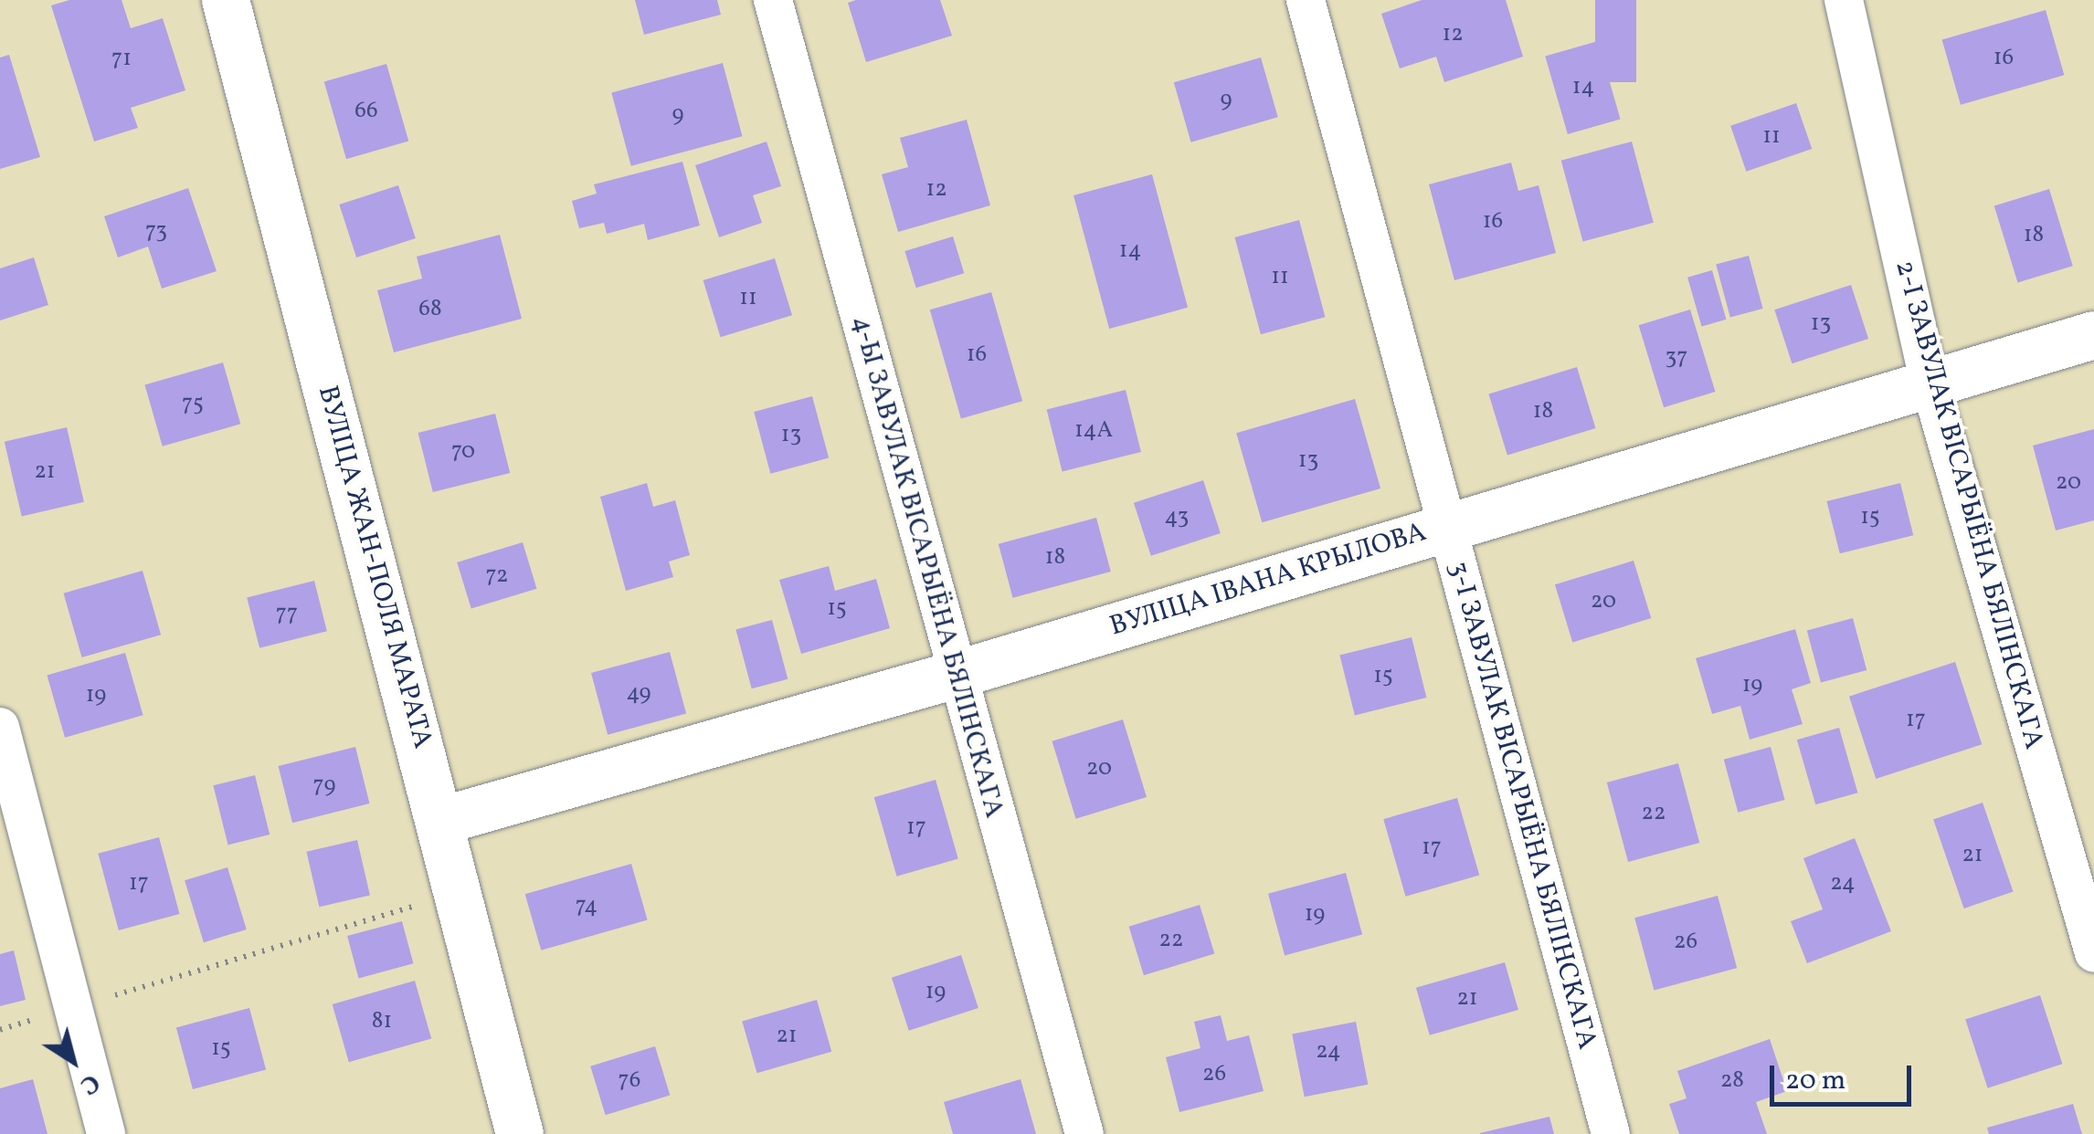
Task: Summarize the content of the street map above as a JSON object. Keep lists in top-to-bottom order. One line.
{"streets":{"street":["2-І ЗАВУЛАК ВІСАРЫЁНА БЯЛІНСКАГА","ВУЛІЦА ЖАН-ПОЛЯ МАРАТА","4-Ы ЗАВУЛАК ВІСАРЫЁНА БЯЛІНСКАГА","ВУЛІЦА ІВАНА КРЫЛОВА","3-І ЗАВУЛАК ВІСАРЫЁНА БЯЛІНСКАГА"]},"crossings":[["2-І ЗАВУЛАК ВІСАРЫЁНА БЯЛІНСКАГА","ВУЛІЦА ІВАНА КРЫЛОВА"],["ВУЛІЦА ЖАН-ПОЛЯ МАРАТА","ВУЛІЦА ІВАНА КРЫЛОВА"],["4-Ы ЗАВУЛАК ВІСАРЫЁНА БЯЛІНСКАГА","ВУЛІЦА ІВАНА КРЫЛОВА"],["ВУЛІЦА ІВАНА КРЫЛОВА","3-І ЗАВУЛАК ВІСАРЫЁНА БЯЛІНСКАГА"]],"house_numbers":["12","16","71","14","9","66","9","11","12","16","73","18","14","11","11","68","13","16","37","75","18","14А","13","70","13","21","20","43","15","18","72","20","15","77","15","19","49","19","17","20","79","22","17","17","21","17","24","74","19","22","26","19","21","81","21","15","24","26","76","28"],"scale_bar":"20 m","north":"bottom right"}
